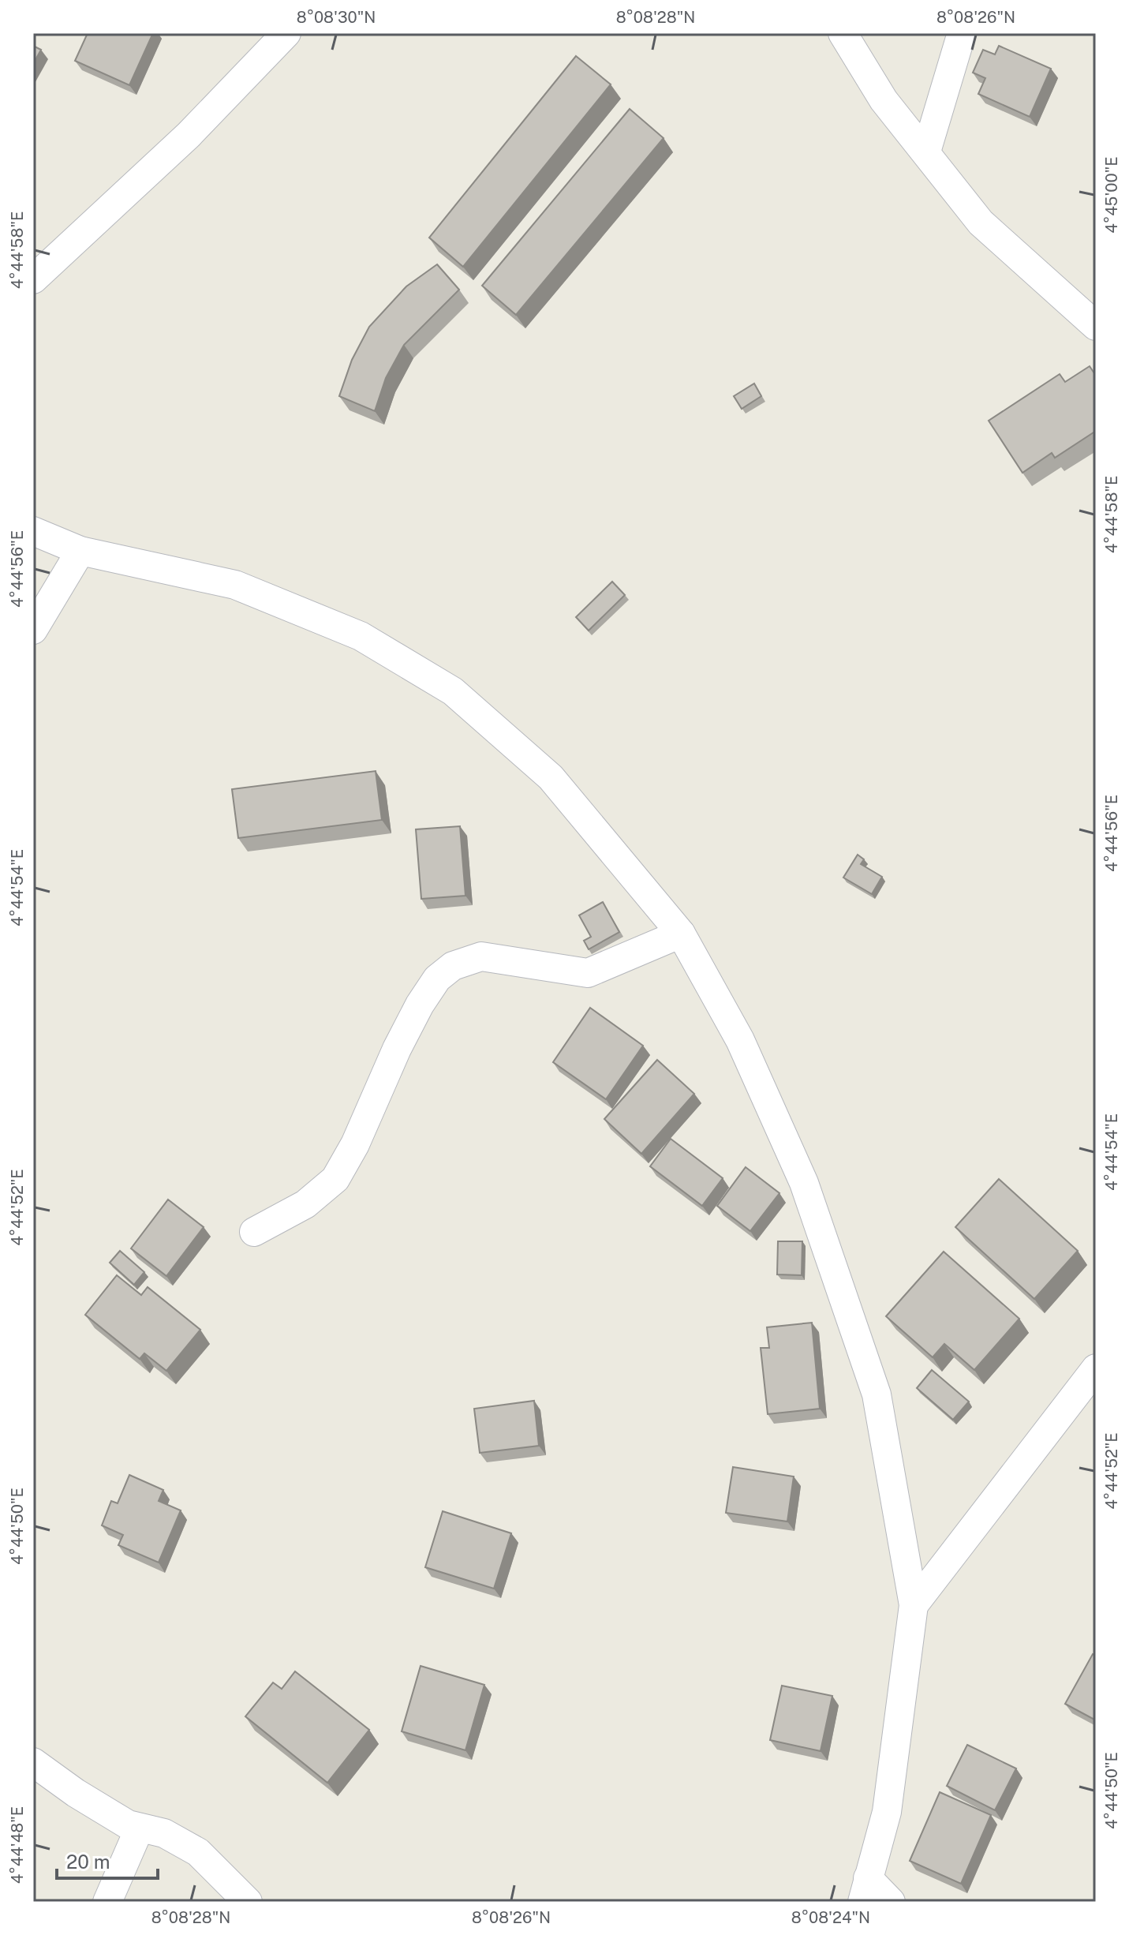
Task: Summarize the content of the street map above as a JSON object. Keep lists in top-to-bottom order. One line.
{"scale_bar":"20 m","coordinates":["8°08'30\"N","8°08'28\"N","8°08'26\"N","4°45'00\"E","4°44'58\"E","4°44'56\"E","4°44'54\"E","4°44'52\"E","4°44'50\"E","4°44'48\"E","8°08'24\"N"]}
